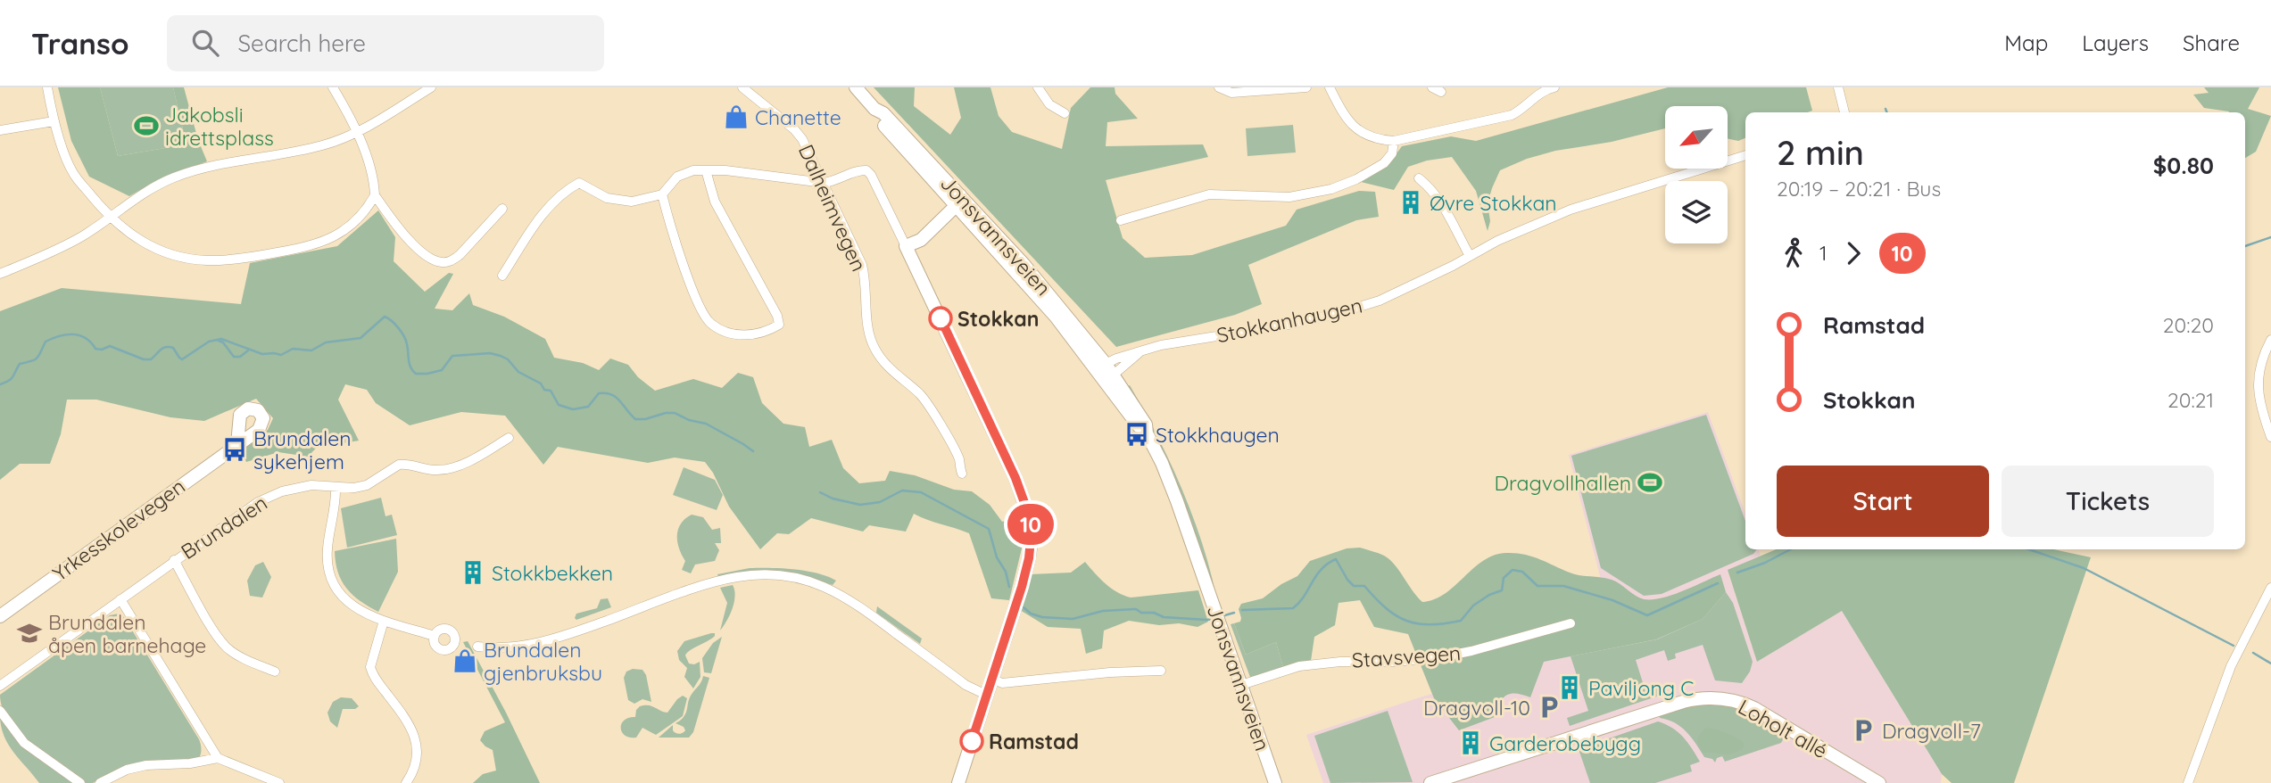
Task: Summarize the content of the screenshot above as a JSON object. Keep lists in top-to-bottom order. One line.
{"streets":{"street":["Dalheimvegen","Jonsvannsveien","Stokkanhaugen","Brundalen","Yrkesskolevegen","Stavsvegen","Loholt allé"]},"crossings":[["Jonsvannsveien","Stokkanhaugen"],["Jonsvannsveien","Stavsvegen"]],"places":{"shop":["Chanette","Brundalen gjenbruksbu"],"sports":["Jakobsli idrettsplass","Dragvollhallen"],"building":["Øvre Stokkan","Stokkbekken","Paviljong C","Garderobebygg"],"other":["Stokkan","Ramstad"],"bus stop":["Stokkhaugen","Brundalen sykehjem"],"school or university":["Brundalen åpen barnehage"],"parking":["Dragvoll-10","Dragvoll-7"]},"lines":["bus line 10"],"north":"bottom left","page":{"header":"Transo","search":"Search here","nav":["Map","Layers","Share"],"on_map":"10","heading":["2 min","20:19 – 20:21 · Bus","$0.80"],"legs":["1","10"],"list":[{"name":"Ramstad","value":"20:20"},{"name":"Stokkan","value":"20:21"}],"buttons":["Start","Tickets"]}}
